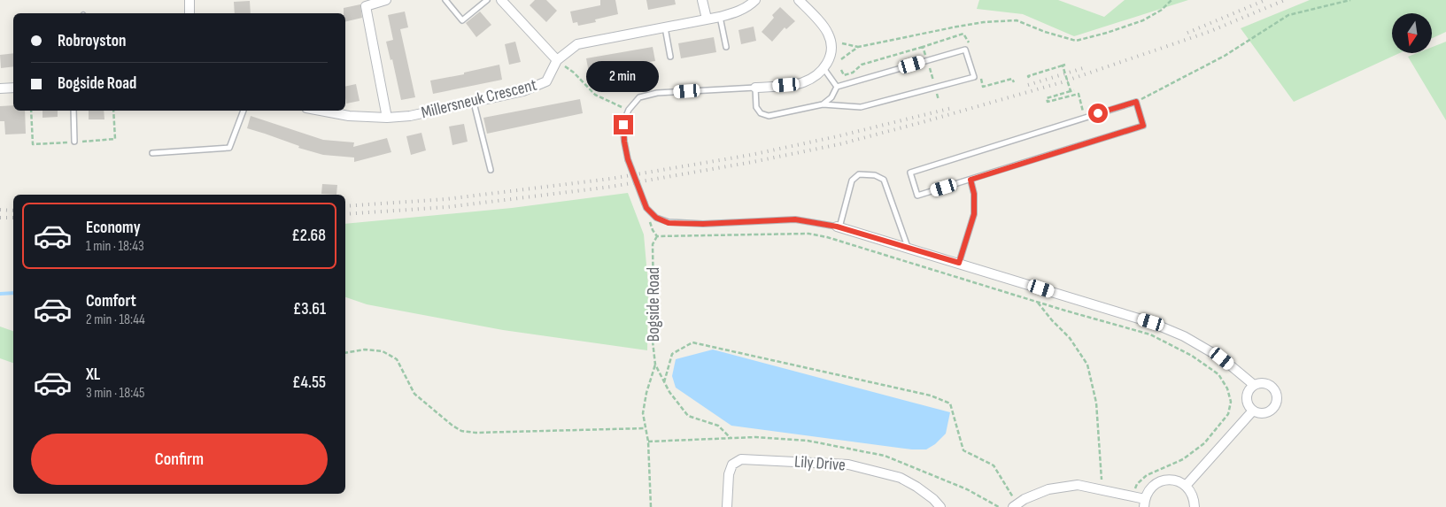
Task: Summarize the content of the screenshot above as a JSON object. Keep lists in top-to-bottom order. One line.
{"streets":{"street":["Millersneuk Crescent","Lily Drive"],"path":["Bogside Road"]},"north":"bottom","page":{"banner":["Robroyston","Bogside Road"],"bubble":"2 min","list":[{"name":"Economy","note":"1 min · 18:43","value":"£2.68"},{"name":"Comfort","note":"2 min · 18:44","value":"£3.61"},{"name":"XL","note":"3 min · 18:45","value":"£4.55"}],"buttons":"Confirm"}}
